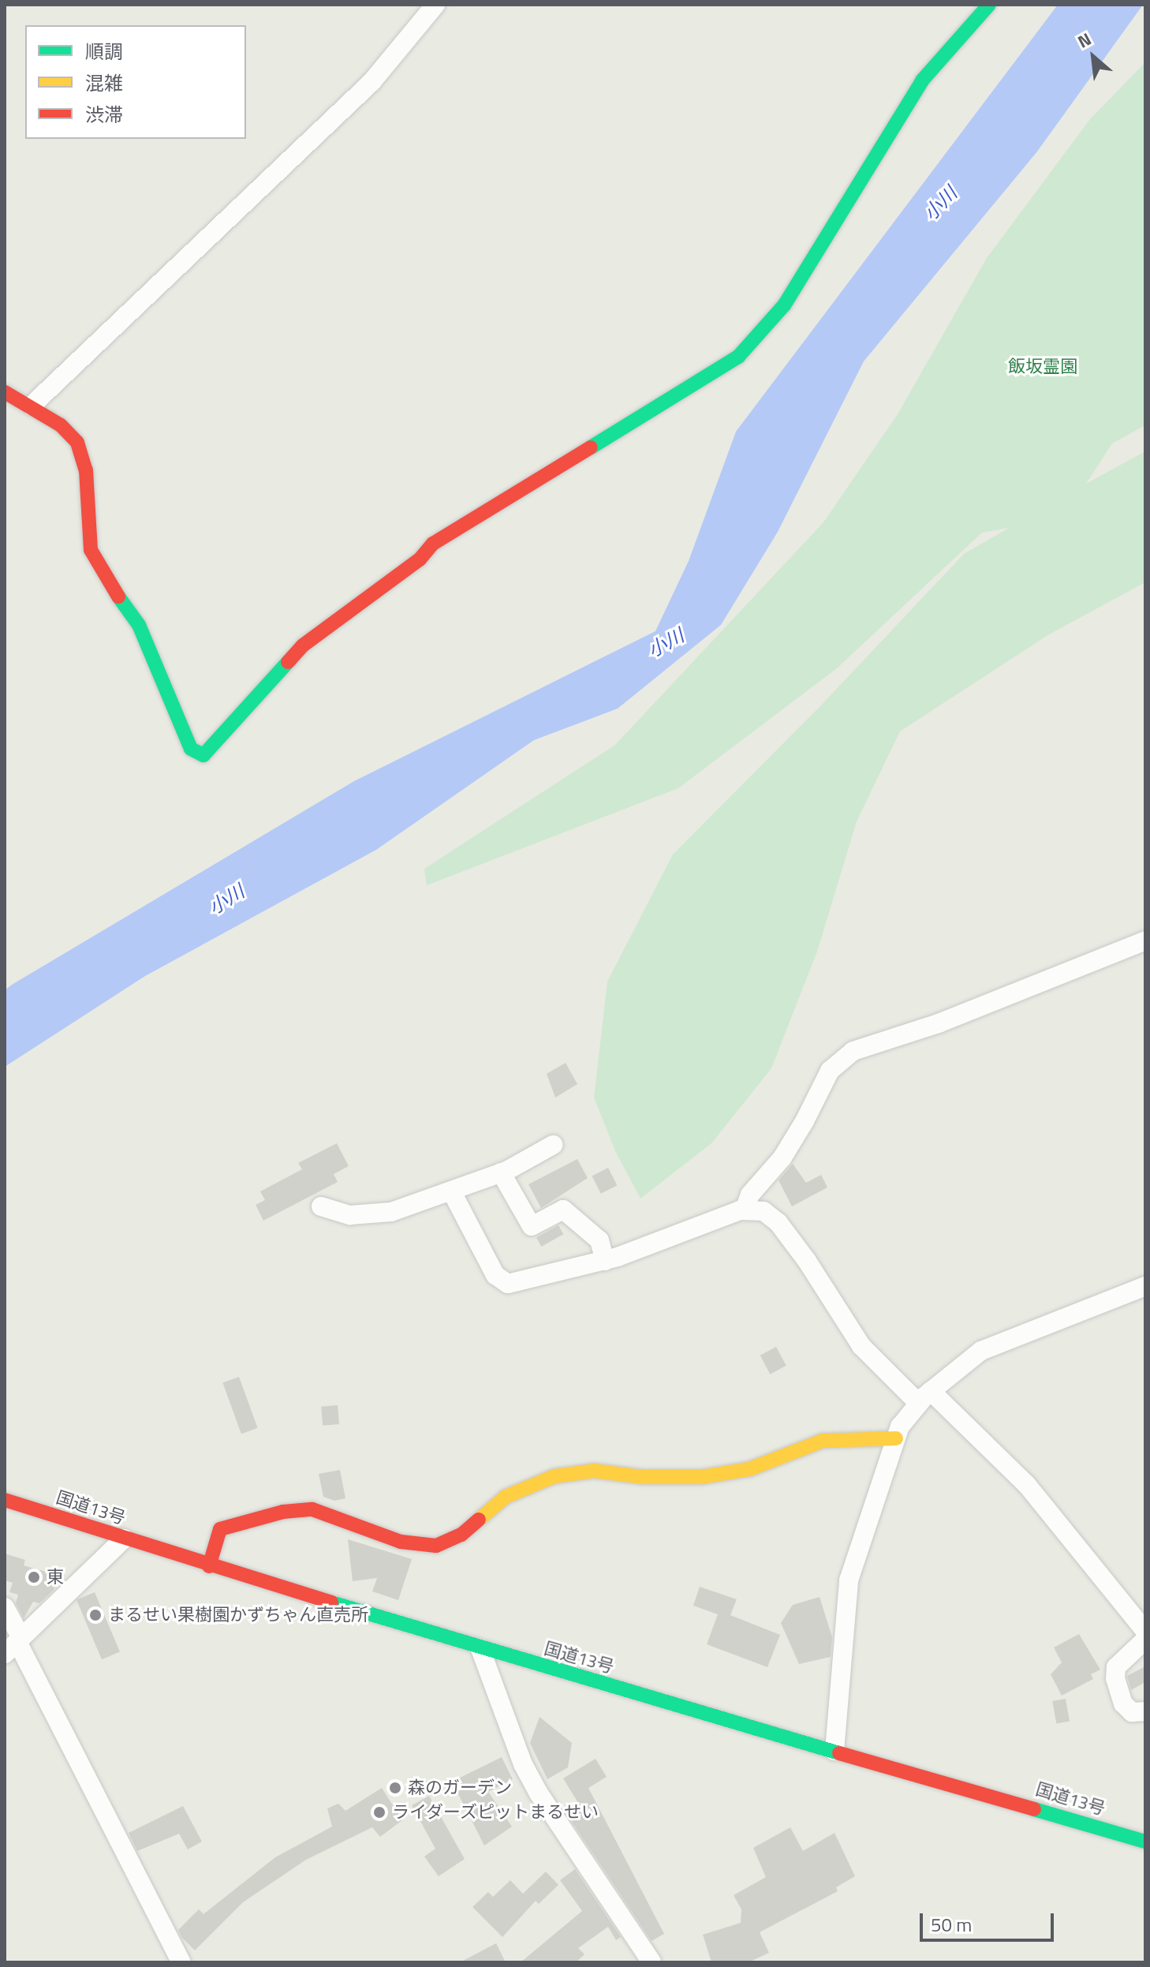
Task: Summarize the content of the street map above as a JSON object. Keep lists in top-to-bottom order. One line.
{"streets":{"main road":["国道13号"]},"water":["小川"],"parks":["飯坂霊園"],"places":["東","まるせい果樹園かずちゃん直売所","森のガーデン","ライダーズピットまるせい"],"legend":["順調","混雑","渋滞"],"scale_bar":"50 m","north":"top left"}
